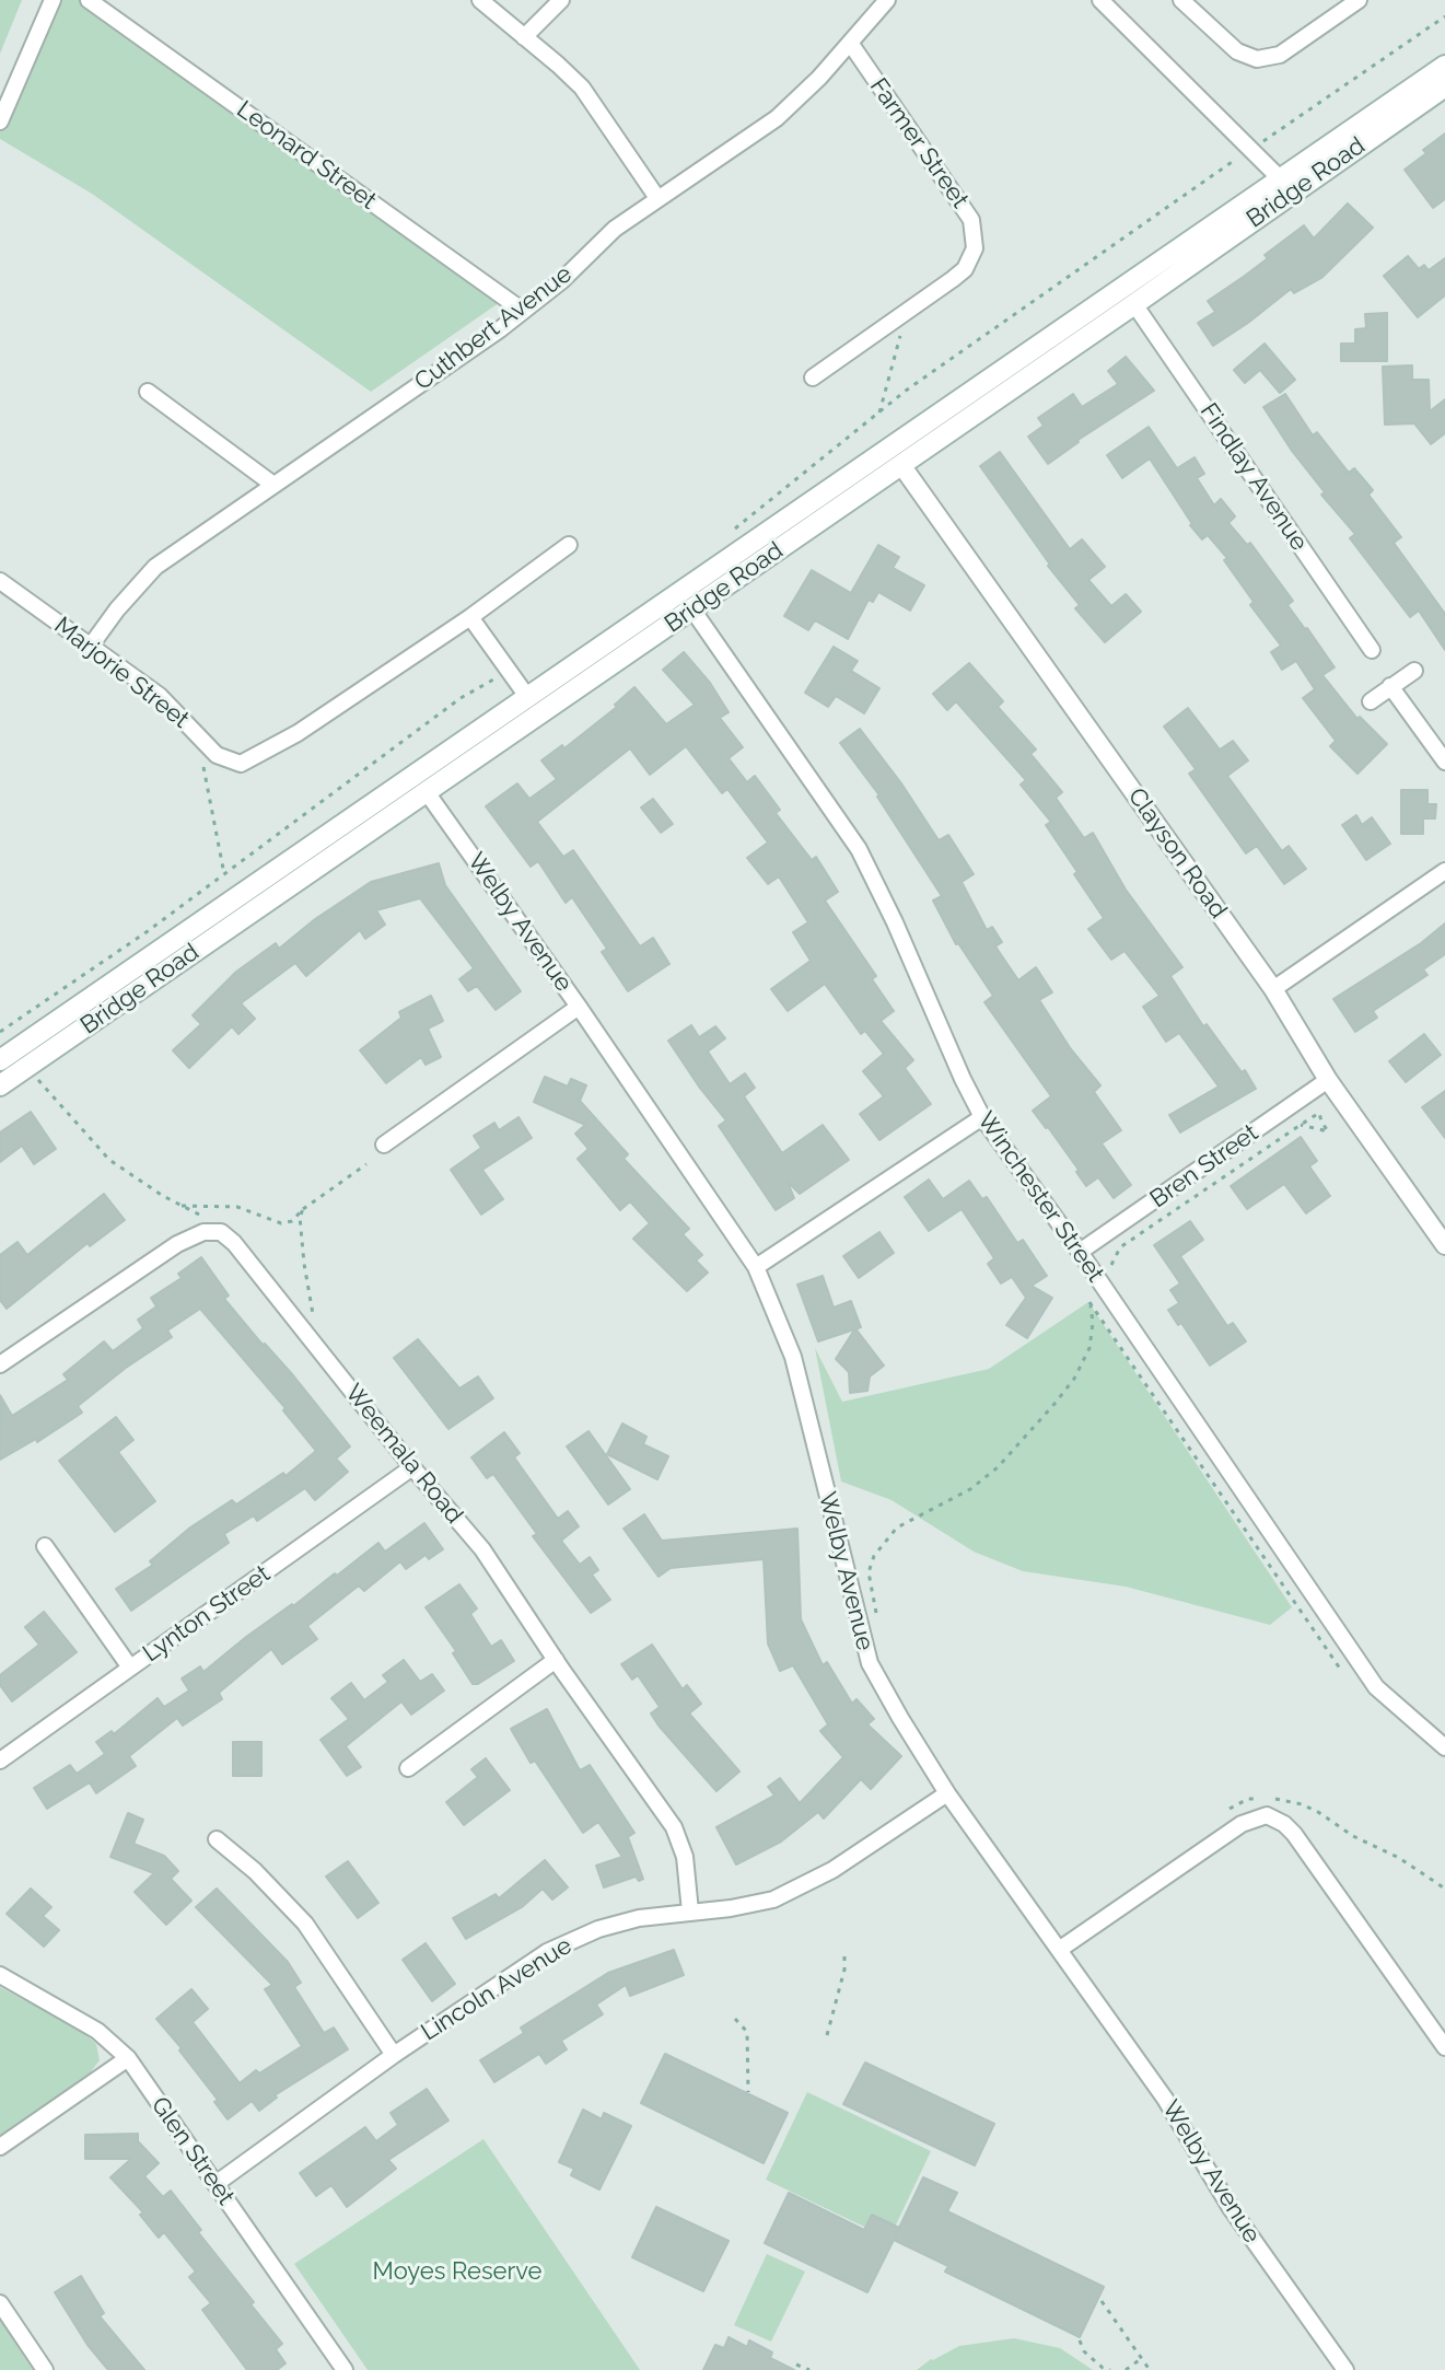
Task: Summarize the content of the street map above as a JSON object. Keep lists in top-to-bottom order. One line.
{"streets":{"main road":["Bridge Road"],"street":["Farmer Street","Leonard Street","Cuthbert Avenue","Findlay Avenue","Marjorie Street","Clayson Road","Welby Avenue","Bren Street","Winchester Street","Weemala Road","Lynton Street","Lincoln Avenue","Glen Street"]},"crossings":[["Farmer Street","Cuthbert Avenue"],["Leonard Street","Cuthbert Avenue"],["Bridge Road","Findlay Avenue"],["Bridge Road","Clayson Road"],["Bridge Road","Welby Avenue"],["Bridge Road","Winchester Street"],["Cuthbert Avenue","Marjorie Street"],["Clayson Road","Bren Street"],["Welby Avenue","Lincoln Avenue"],["Bren Street","Winchester Street"],["Weemala Road","Lynton Street"],["Weemala Road","Lincoln Avenue"],["Lincoln Avenue","Glen Street"]],"parks":["Moyes Reserve"]}
